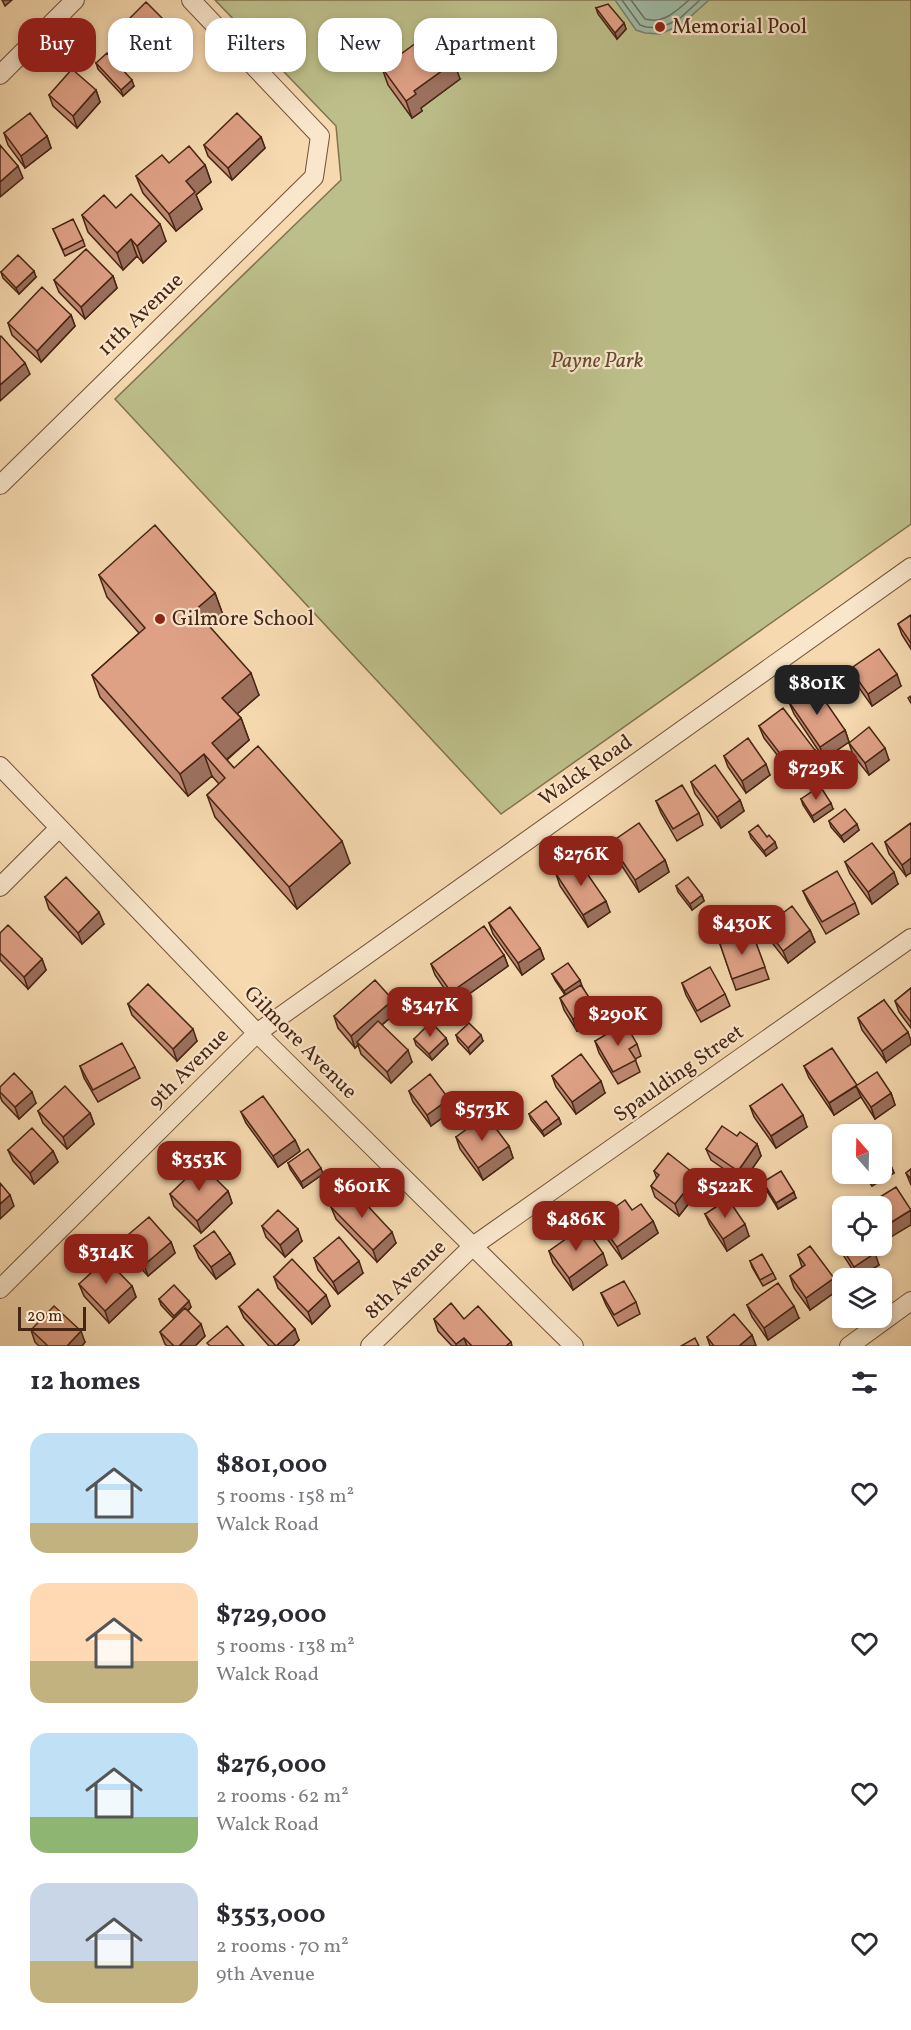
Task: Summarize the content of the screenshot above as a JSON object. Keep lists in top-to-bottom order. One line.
{"streets":{"street":["11th Avenue","Walck Road","Gilmore Avenue","9th Avenue","Spaulding Street","8th Avenue"]},"crossings":[["Walck Road","Gilmore Avenue"],["Walck Road","9th Avenue"],["Gilmore Avenue","9th Avenue"],["Gilmore Avenue","Spaulding Street"],["Gilmore Avenue","8th Avenue"],["Spaulding Street","8th Avenue"]],"parks":["Payne Park"],"places":["Memorial Pool","Gilmore School"],"scale_bar":"20 m","north":"top","page":{"chip":["Buy","Rent","Filters","New","Apartment"],"price":["$801K","$729K","$276K","$430K","$347K","$290K","$573K","$353K","$601K","$522K","$486K","$314K"],"scale":"20 m","heading":"12 homes","list":[{"name":"$801,000","note":"5 rooms · 158 m² · Walck Road"},{"name":"$729,000","note":"5 rooms · 138 m² · Walck Road"},{"name":"$276,000","note":"2 rooms · 62 m² · Walck Road"},{"name":"$353,000","note":"2 rooms · 70 m² · 9th Avenue"}]}}
